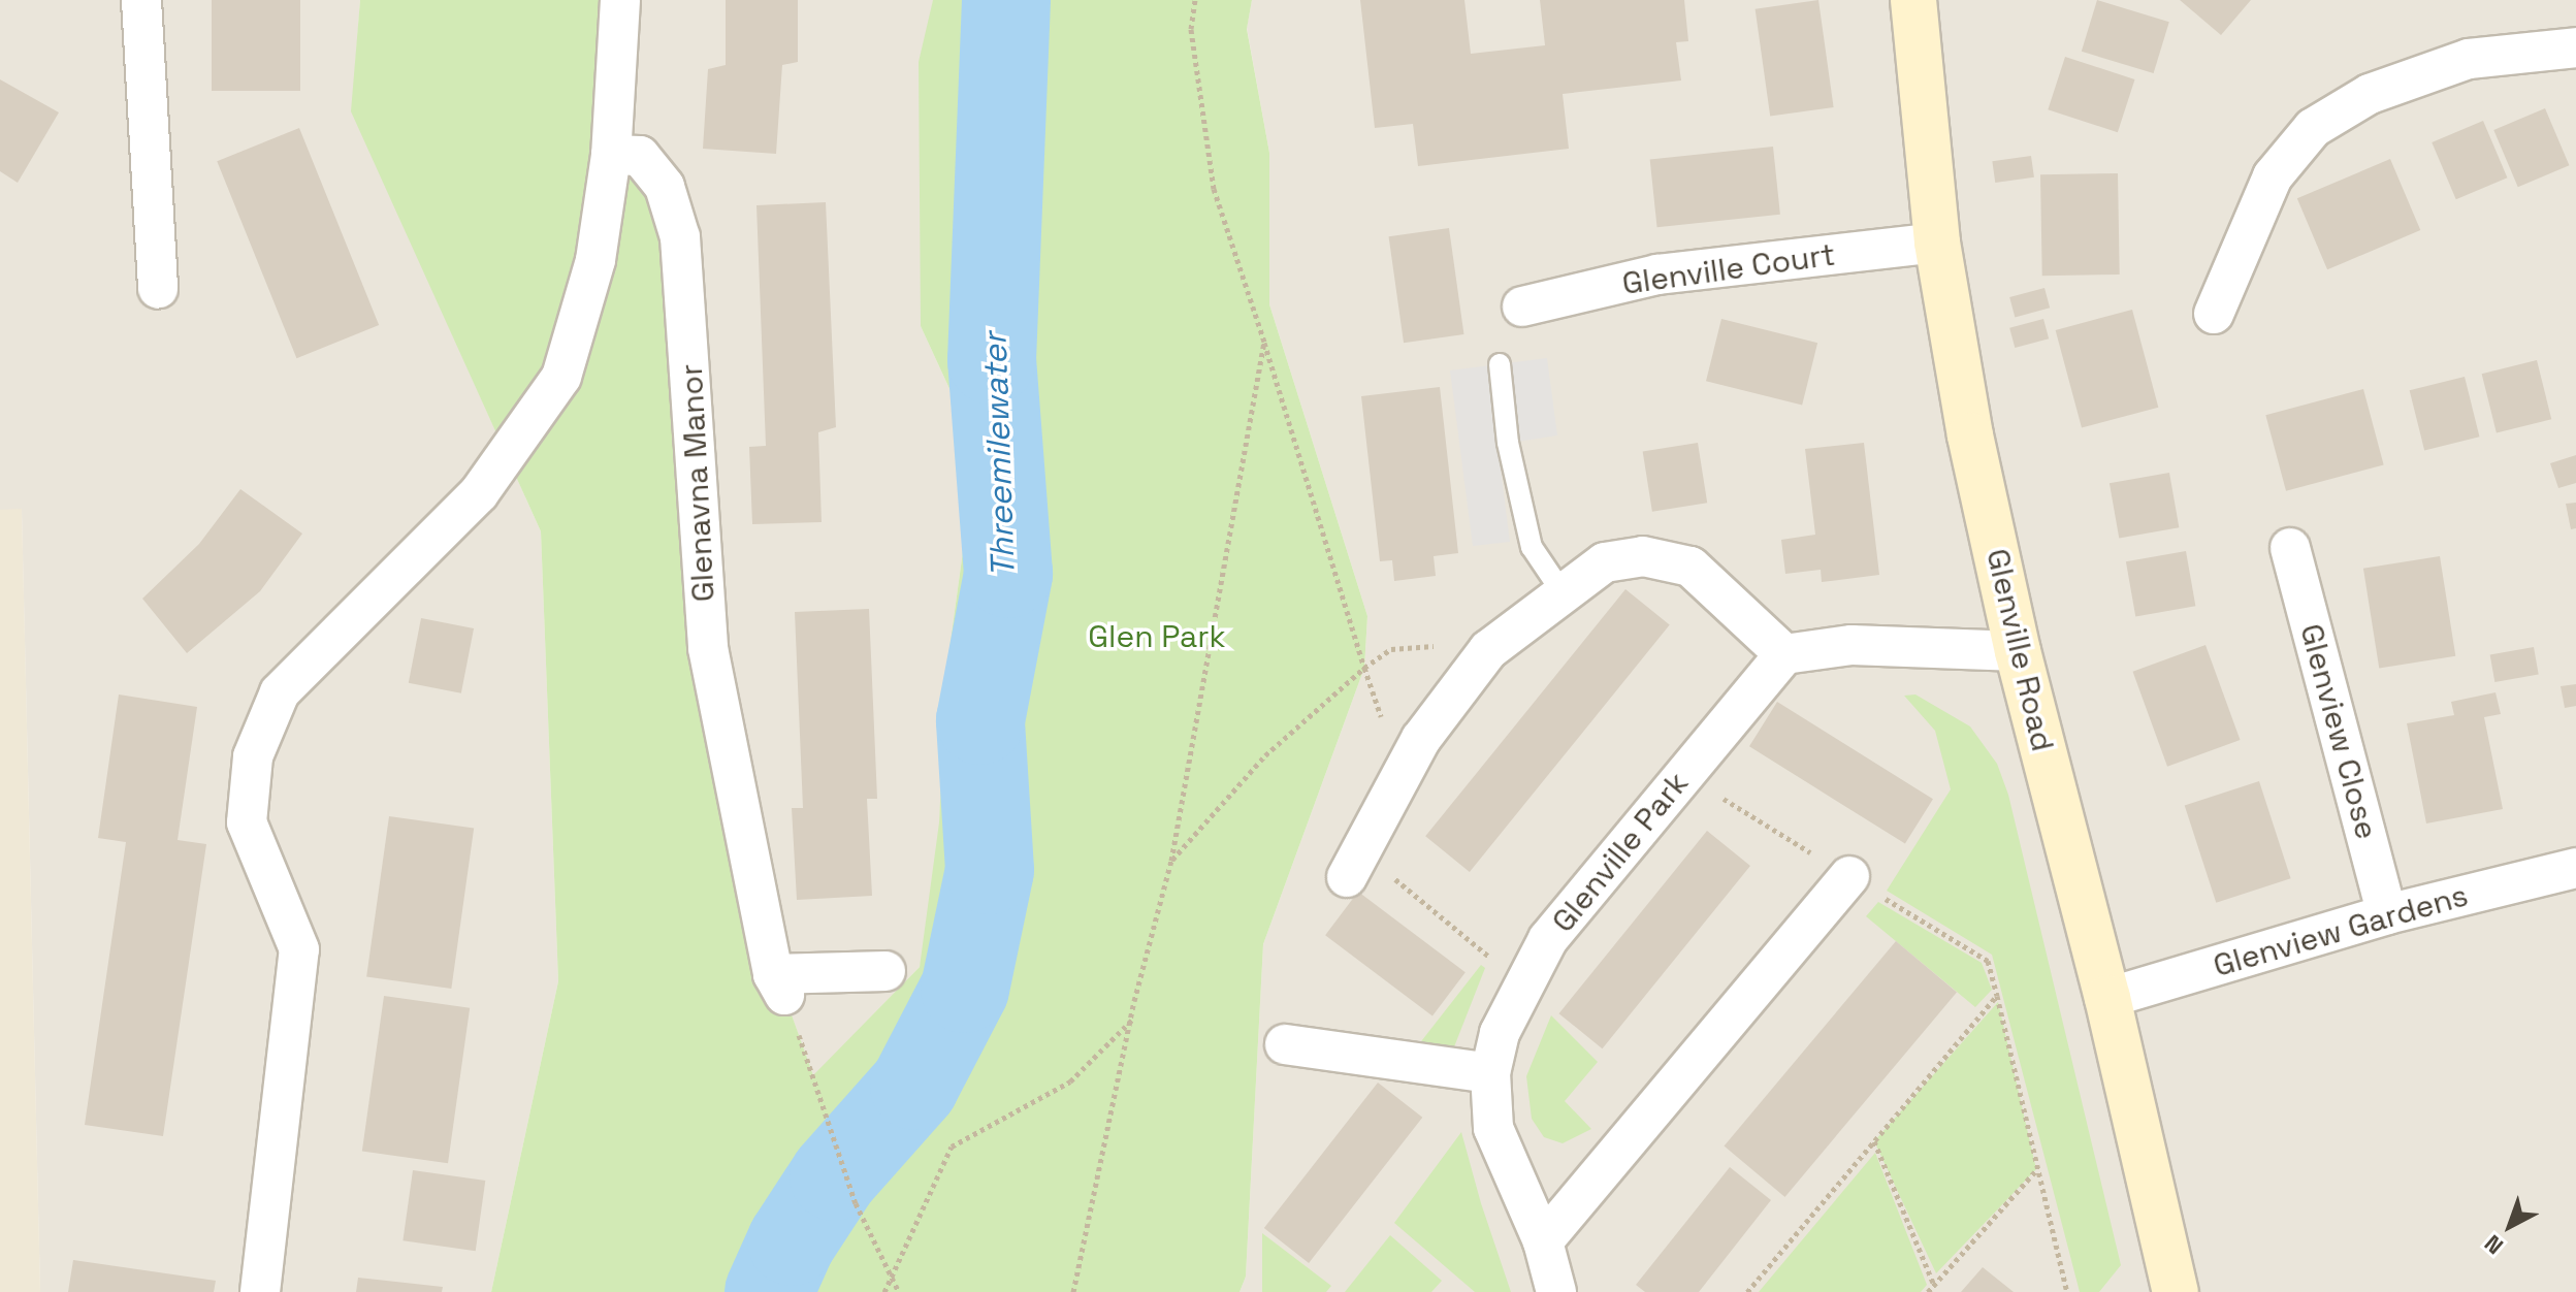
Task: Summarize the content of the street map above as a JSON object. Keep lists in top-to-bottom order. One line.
{"streets":{"street":["Glenville Court","Glenavna Manor","Glenville Road","Glenview Close","Glenville Park","Glenview Gardens"]},"crossings":[["Glenville Court","Glenville Road"],["Glenville Road","Glenview Gardens"],["Glenview Close","Glenview Gardens"]],"water":["Threemilewater"],"parks":["Glen Park"],"north":"bottom left"}
